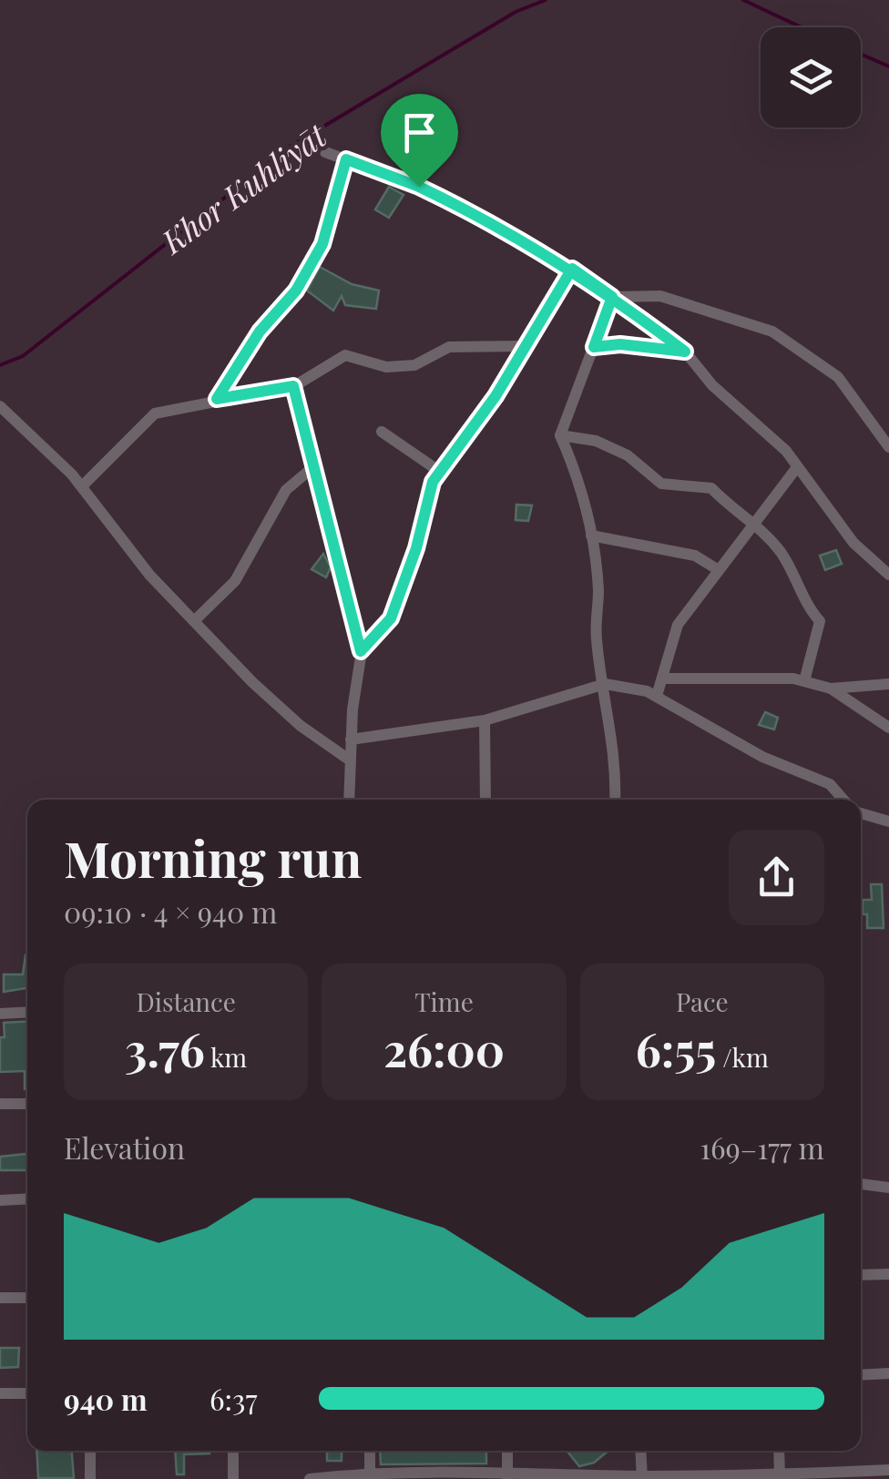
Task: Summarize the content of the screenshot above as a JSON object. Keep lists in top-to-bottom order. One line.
{"water":["Khor Kuhliyāt"],"page":{"heading":["Morning run","09:10 · 4 × 940 m"],"stats":[["Distance","3.76 km"],["Time","26:00"],["Pace","6:55 /km"]],"chart":["Elevation","169–177 m"],"list":[{"name":"940 m","note":"6:37"}]}}
